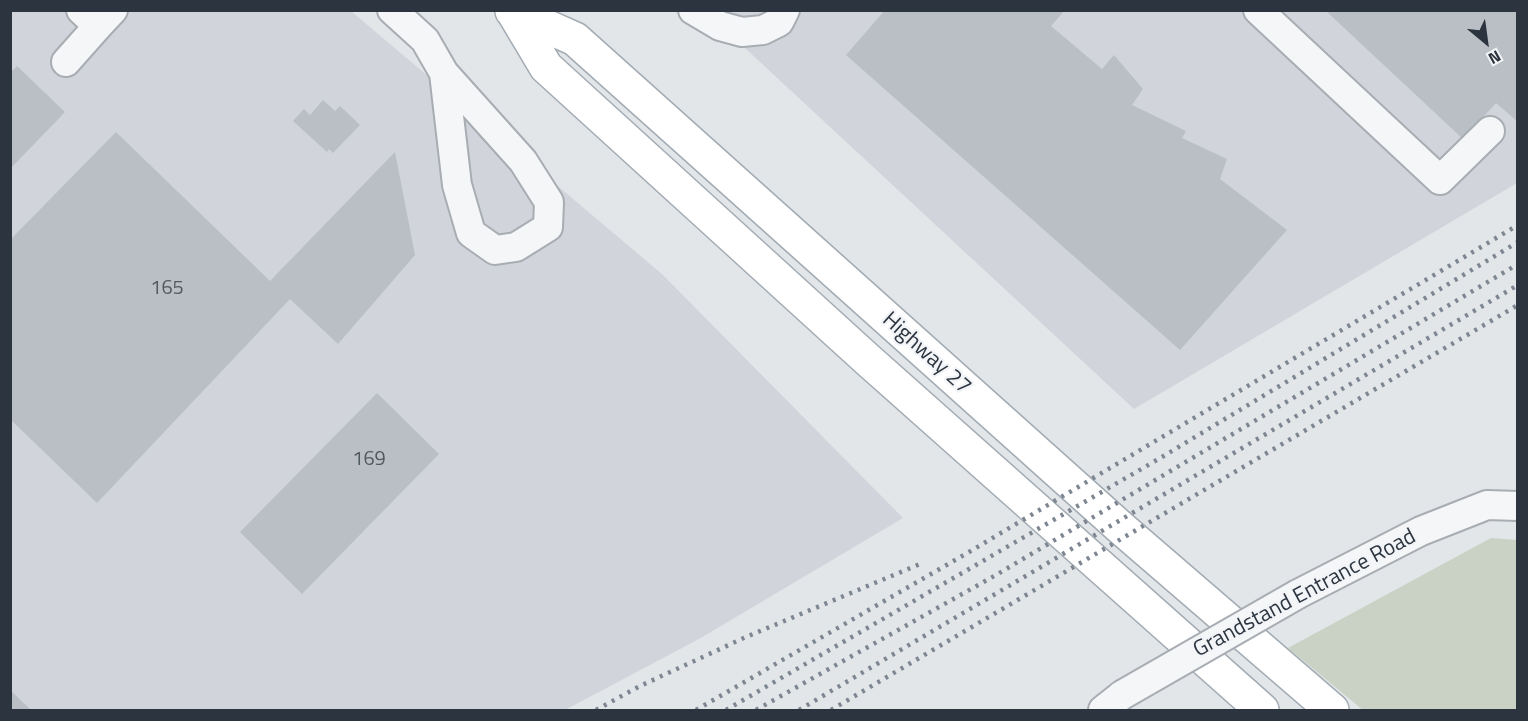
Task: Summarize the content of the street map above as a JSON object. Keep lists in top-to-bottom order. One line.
{"streets":{"main road":["Highway 27"],"street":["Grandstand Entrance Road"]},"house_numbers":["165","169"],"north":"bottom right"}
